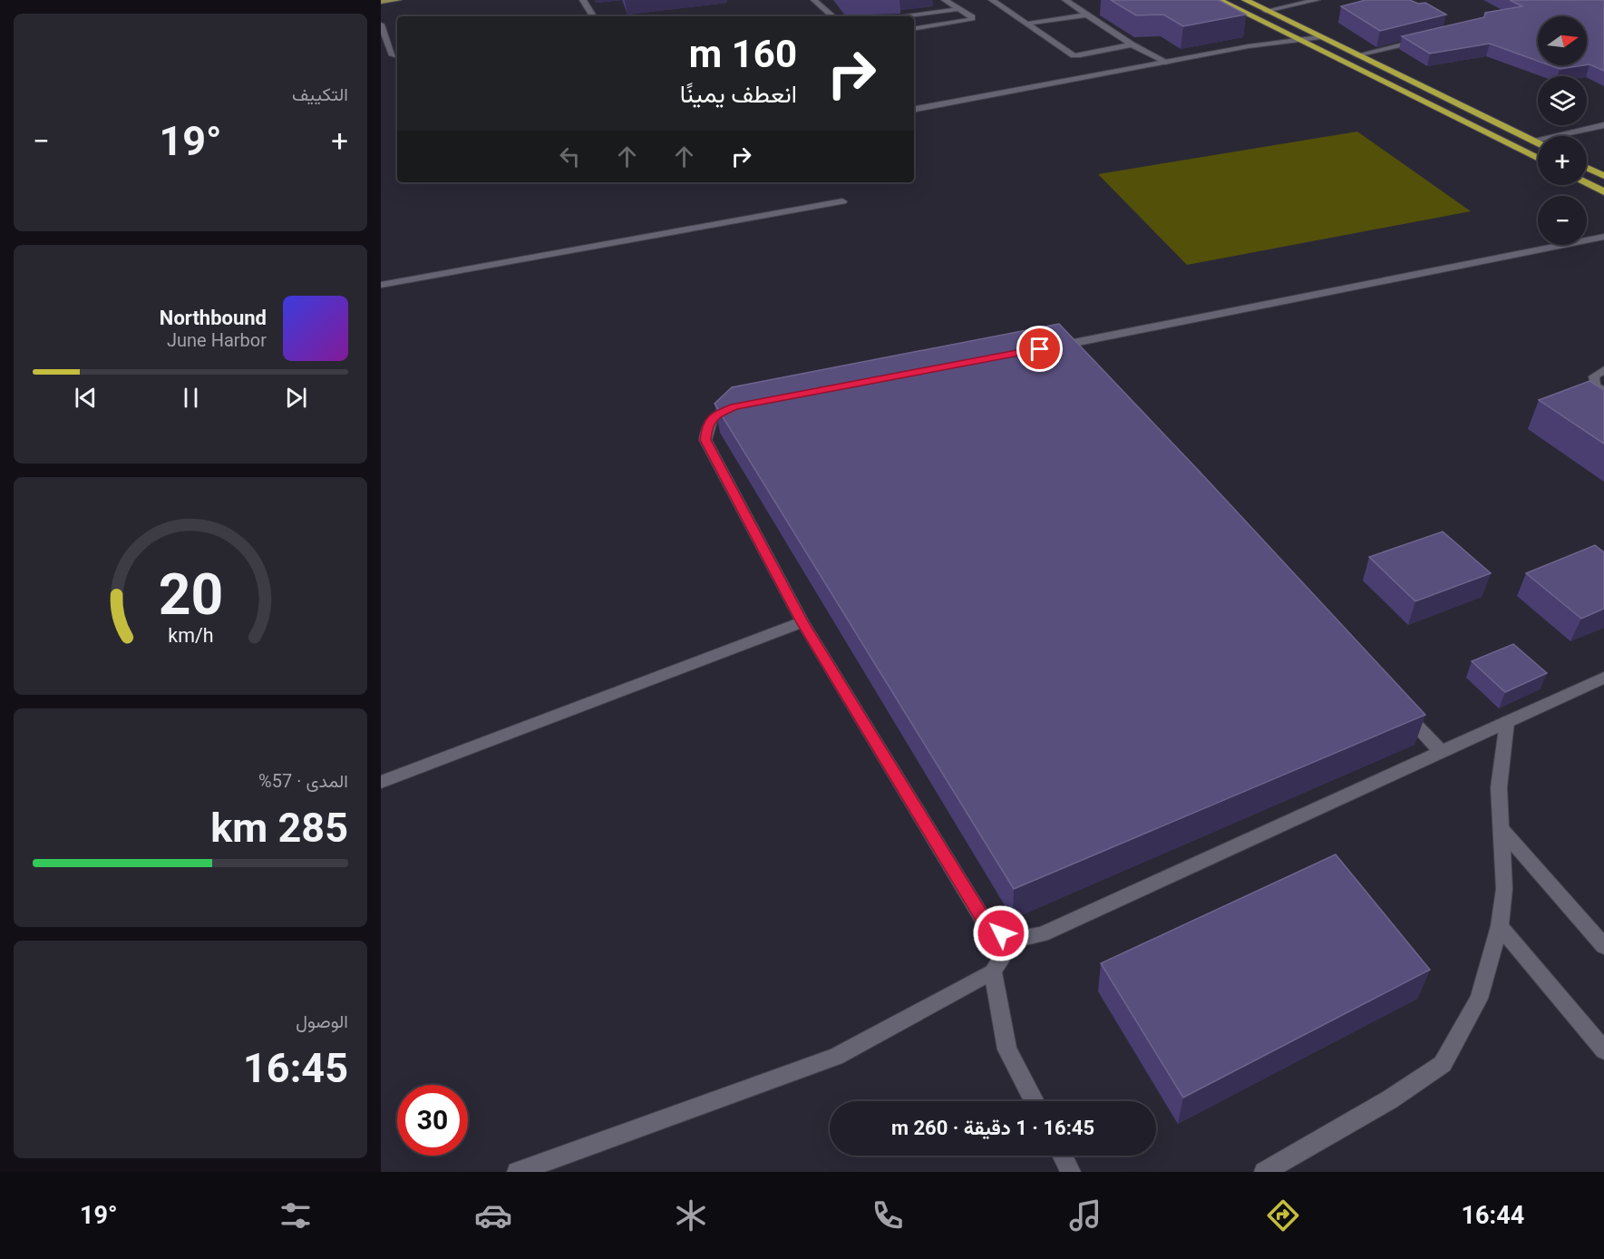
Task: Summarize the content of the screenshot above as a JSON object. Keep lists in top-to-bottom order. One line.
{"north":"right","page":{"tile":["التكييف",["المدى · 57%","285 km"],["الوصول","16:45"]],"map_buttons":["+","−"],"turn":["160 m","انعطف يمينًا"],"heat":["−","19°","+"],"song":["Northbound","June Harbor"],"limit":"30","trip":"16:45 · 1 دقيقة · 260 m","tabs":["16:44","19°"],"gauge":["20","km/h"]}}
